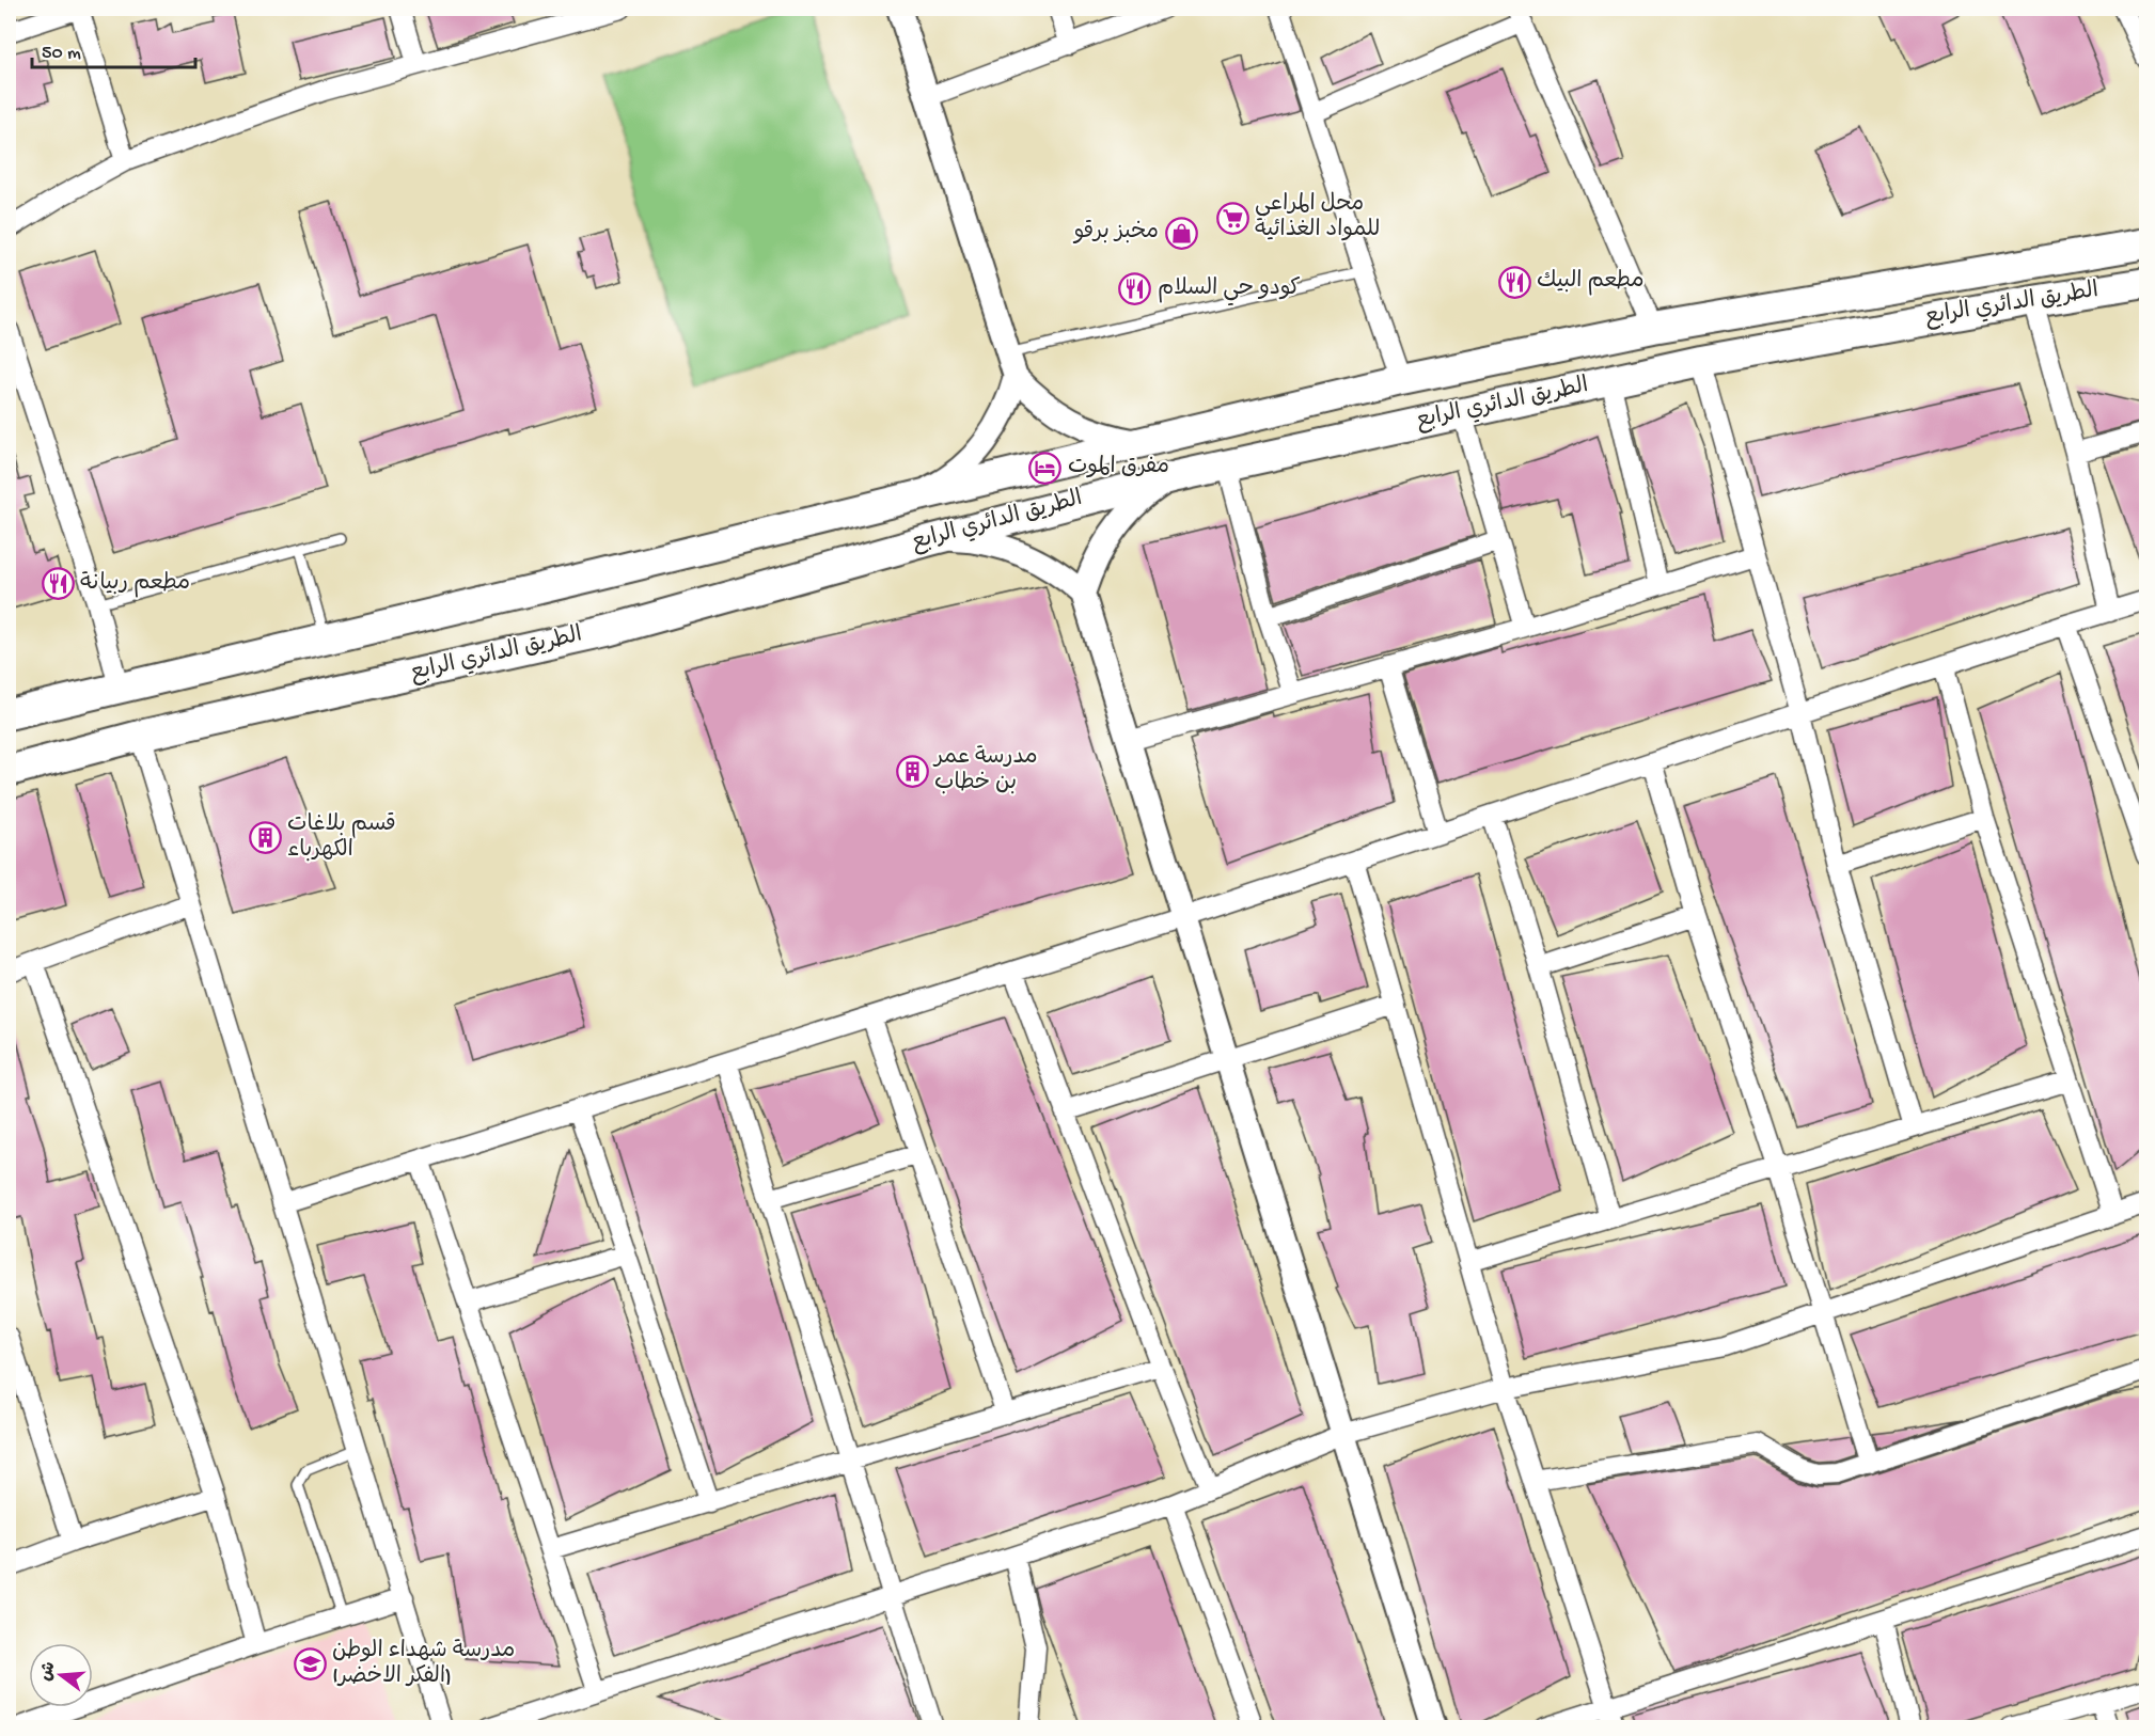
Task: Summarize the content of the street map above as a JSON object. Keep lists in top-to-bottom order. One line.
{"streets":{"main road":["الطريق الدائري الرابع"]},"places":{"supermarket":["محل المراعي للمواد الغذائية"],"shop":["مخبز برقو"],"restaurant":["مطعم البيك","كودو حي السلام","مطعم ربيانة"],"hotel":["مفرق الموت"],"building":["مدرسة عمر بن خطاب","قسم بلاغات الكهرباء"],"school or university":["مدرسة شهداء الوطن (الفكر الاخضر)"]},"scale_bar":"50 m","north":"left"}
